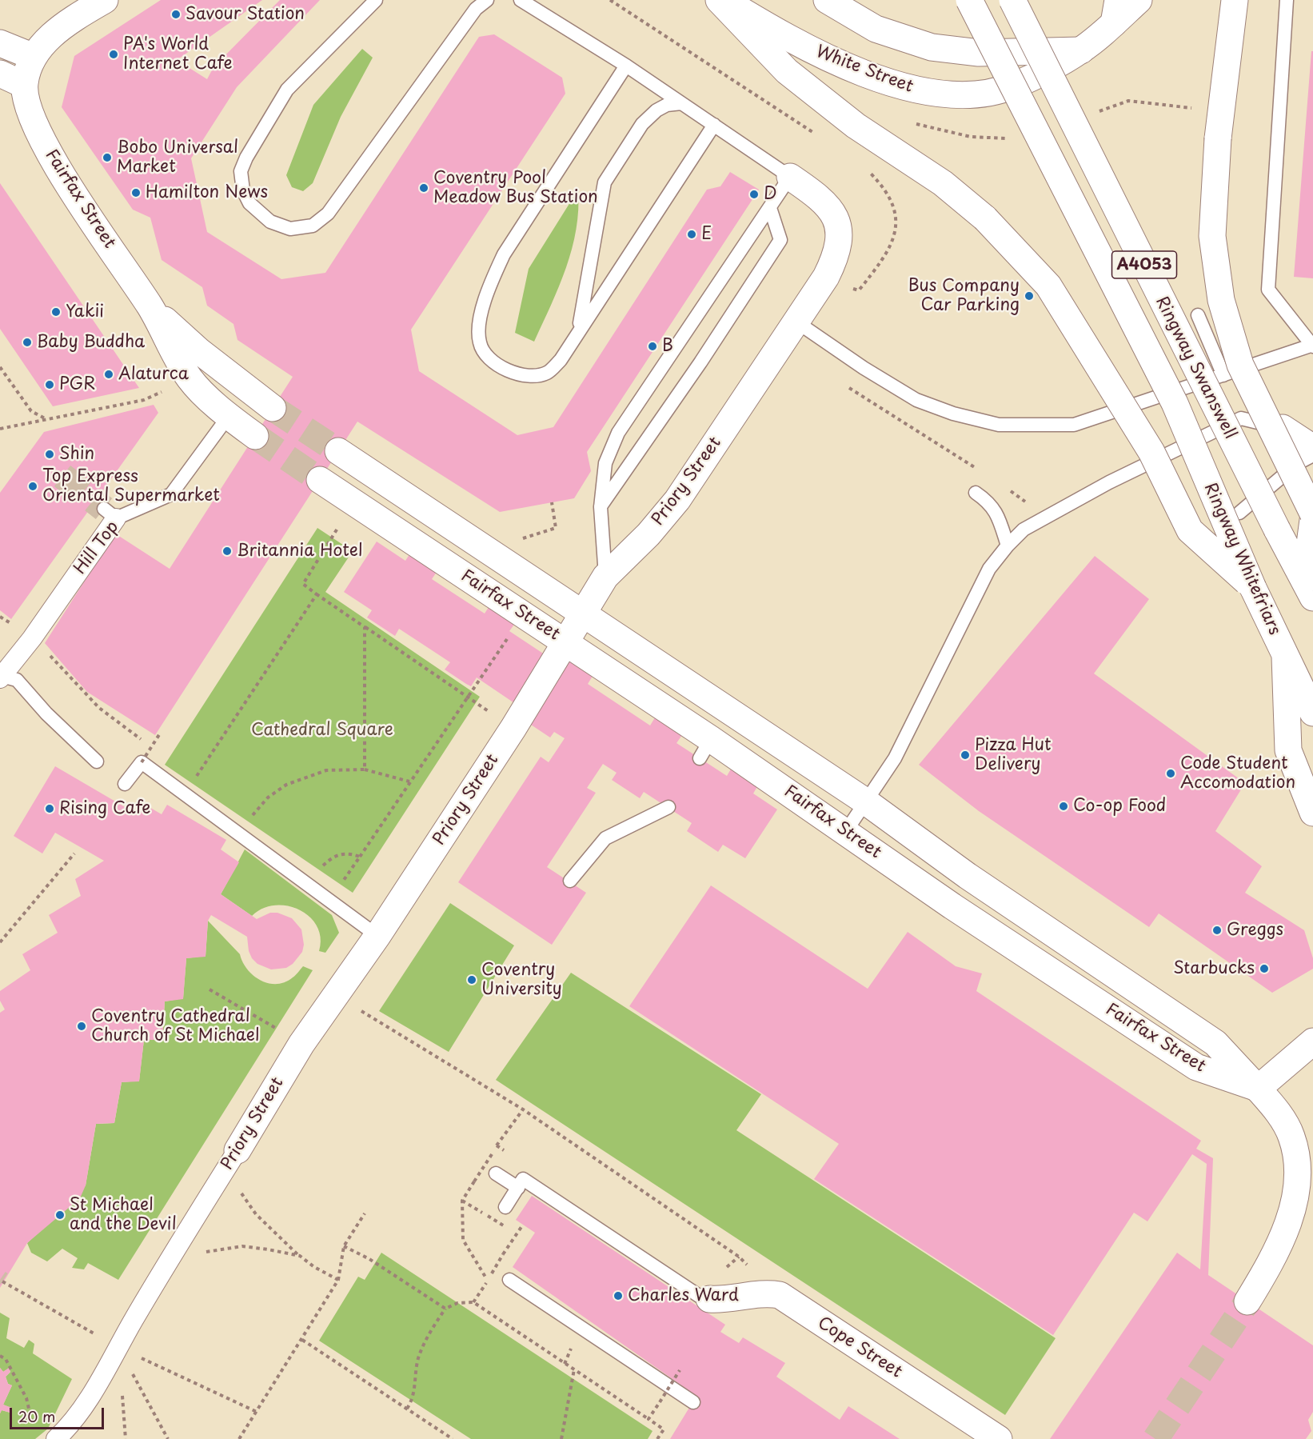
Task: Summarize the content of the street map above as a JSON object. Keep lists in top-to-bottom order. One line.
{"streets":{"main road":["White Street","Fairfax Street","A4053","Ringway Swanswell","Priory Street","Ringway Whitefriars","Cope Street"],"street":["Hill Top"]},"crossings":[["Fairfax Street","Priory Street"],["Fairfax Street","Hill Top"],["Ringway Swanswell","Ringway Whitefriars"]],"parks":["Cathedral Square"],"places":["Savour Station","PA's World Internet Cafe","Bobo Universal Market","Coventry Pool Meadow Bus Station","Hamilton News","D","E","Bus Company Car Parking","Yakii","Baby Buddha","B","Alaturca","PGR","Shin","Top Express Oriental Supermarket","Britannia Hotel","Pizza Hut Delivery","Code Student Accomodation","Co-op Food","Rising Cafe","Greggs","Starbucks","Coventry University","Coventry Cathedral Church of St Michael","St Michael and the Devil","Charles Ward"],"scale_bar":"20 m"}
